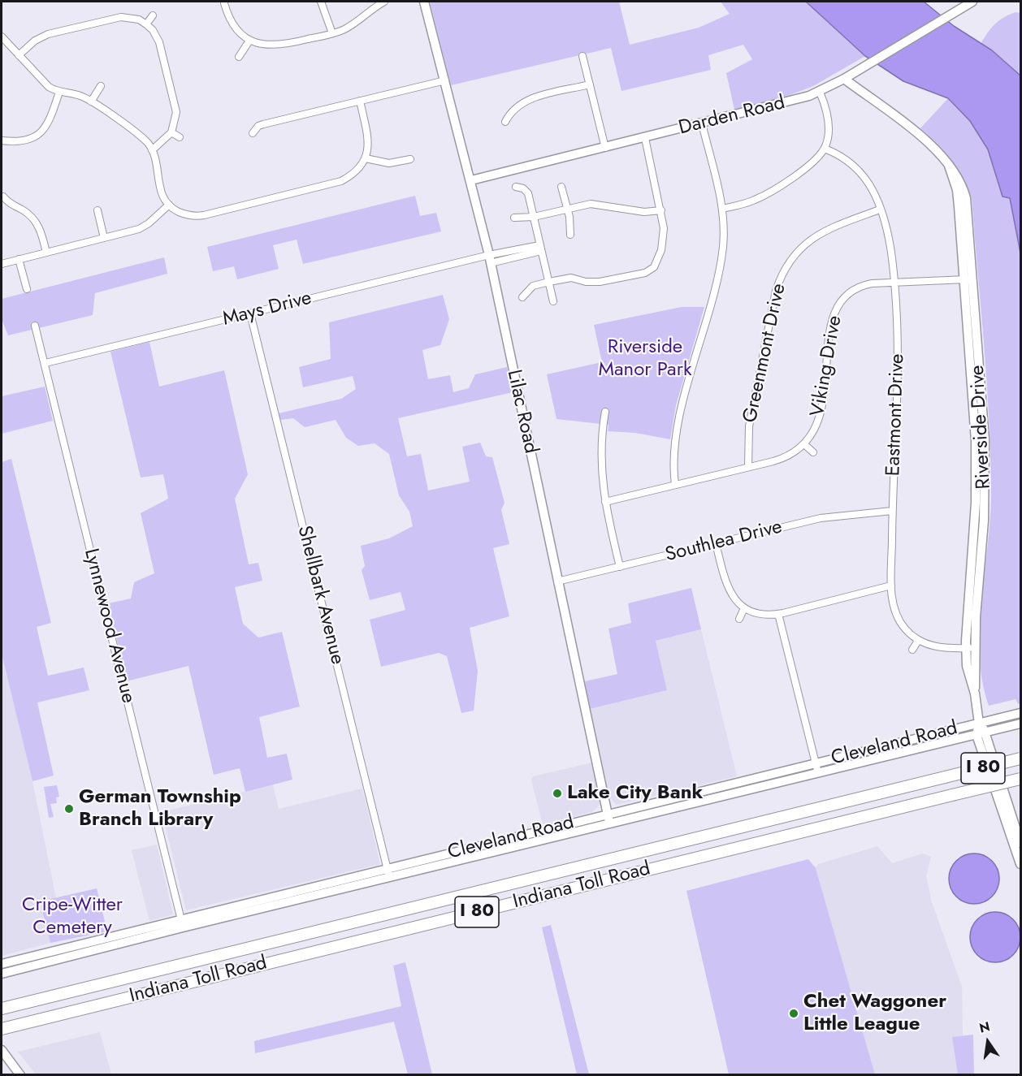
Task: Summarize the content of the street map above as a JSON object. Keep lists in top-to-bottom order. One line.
{"streets":{"highway":["I 80","Indiana Toll Road"],"street":["Darden Road","Mays Drive","Greenmont Drive","Viking Drive","Lilac Road","Eastmont Drive","Riverside Drive","Southlea Drive","Shellbark Avenue","Lynnewood Avenue","Cleveland Road"]},"crossings":[["Darden Road","Lilac Road"],["Darden Road","Riverside Drive"],["Mays Drive","Lilac Road"],["Mays Drive","Shellbark Avenue"],["Mays Drive","Lynnewood Avenue"],["Greenmont Drive","Viking Drive"],["Greenmont Drive","Eastmont Drive"],["Viking Drive","Eastmont Drive"],["Viking Drive","Riverside Drive"],["Lilac Road","Southlea Drive"],["Lilac Road","Cleveland Road"],["Eastmont Drive","Southlea Drive"],["Riverside Drive","Cleveland Road"],["Shellbark Avenue","Cleveland Road"],["Lynnewood Avenue","Cleveland Road"]],"parks":["Riverside Manor Park","Cripe-Witter Cemetery"],"places":["Lake City Bank","German Township Branch Library","Chet Waggoner Little League"],"north":"top"}
